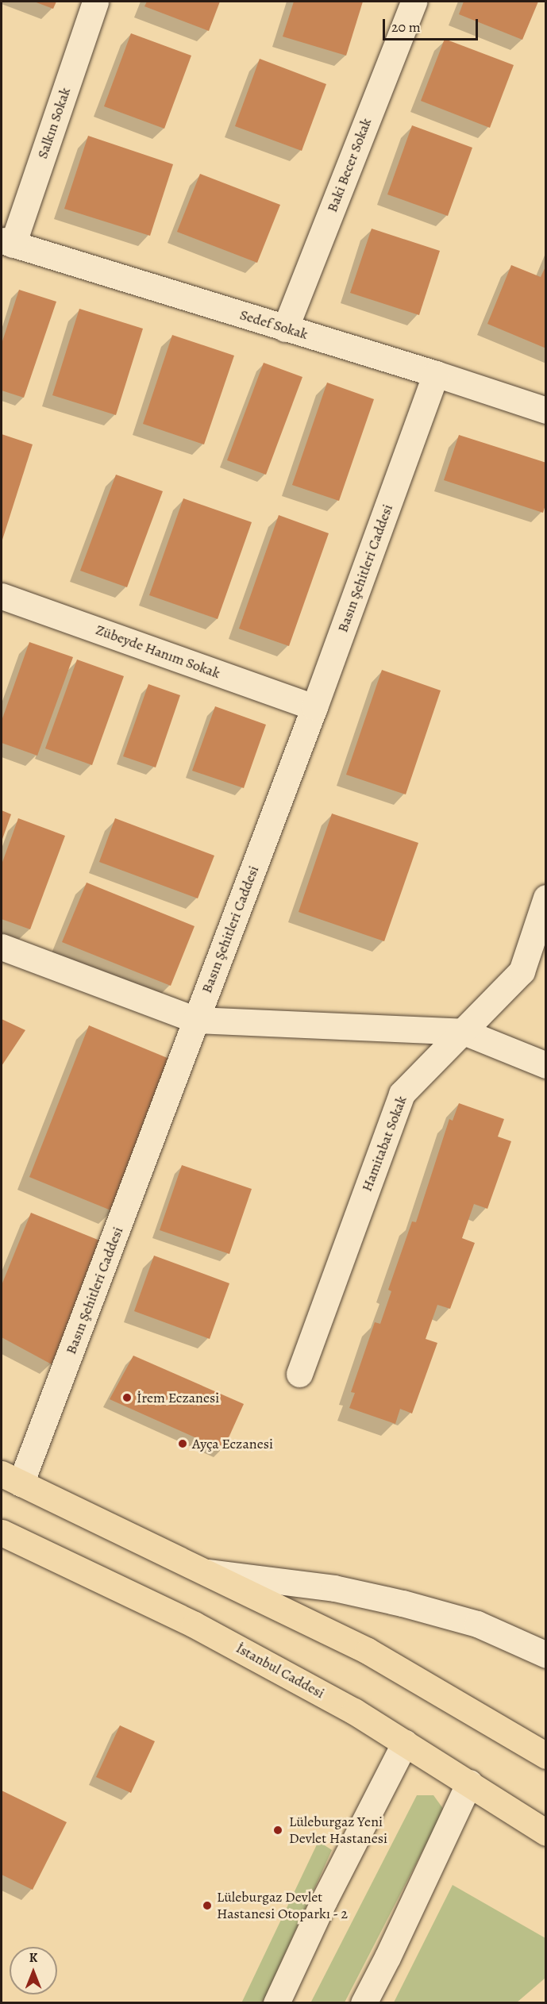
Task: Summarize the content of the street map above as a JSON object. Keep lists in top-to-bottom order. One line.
{"streets":{"highway":["İstanbul Caddesi"],"street":["Salkın Sokak","Baki Becer Sokak","Sedef Sokak","Basın Şehitleri Caddesi","Zübeyde Hanım Sokak","Hamitabat Sokak"]},"crossings":[["Salkın Sokak","Sedef Sokak"],["Baki Becer Sokak","Sedef Sokak"],["Sedef Sokak","Basın Şehitleri Caddesi"],["Basın Şehitleri Caddesi","Zübeyde Hanım Sokak"]],"places":["İrem Eczanesi","Ayça Eczanesi","Lüleburgaz Yeni Devlet Hastanesi","Lüleburgaz Devlet Hastanesi Otoparkı - 2"],"scale_bar":"20 m","north":"top"}
